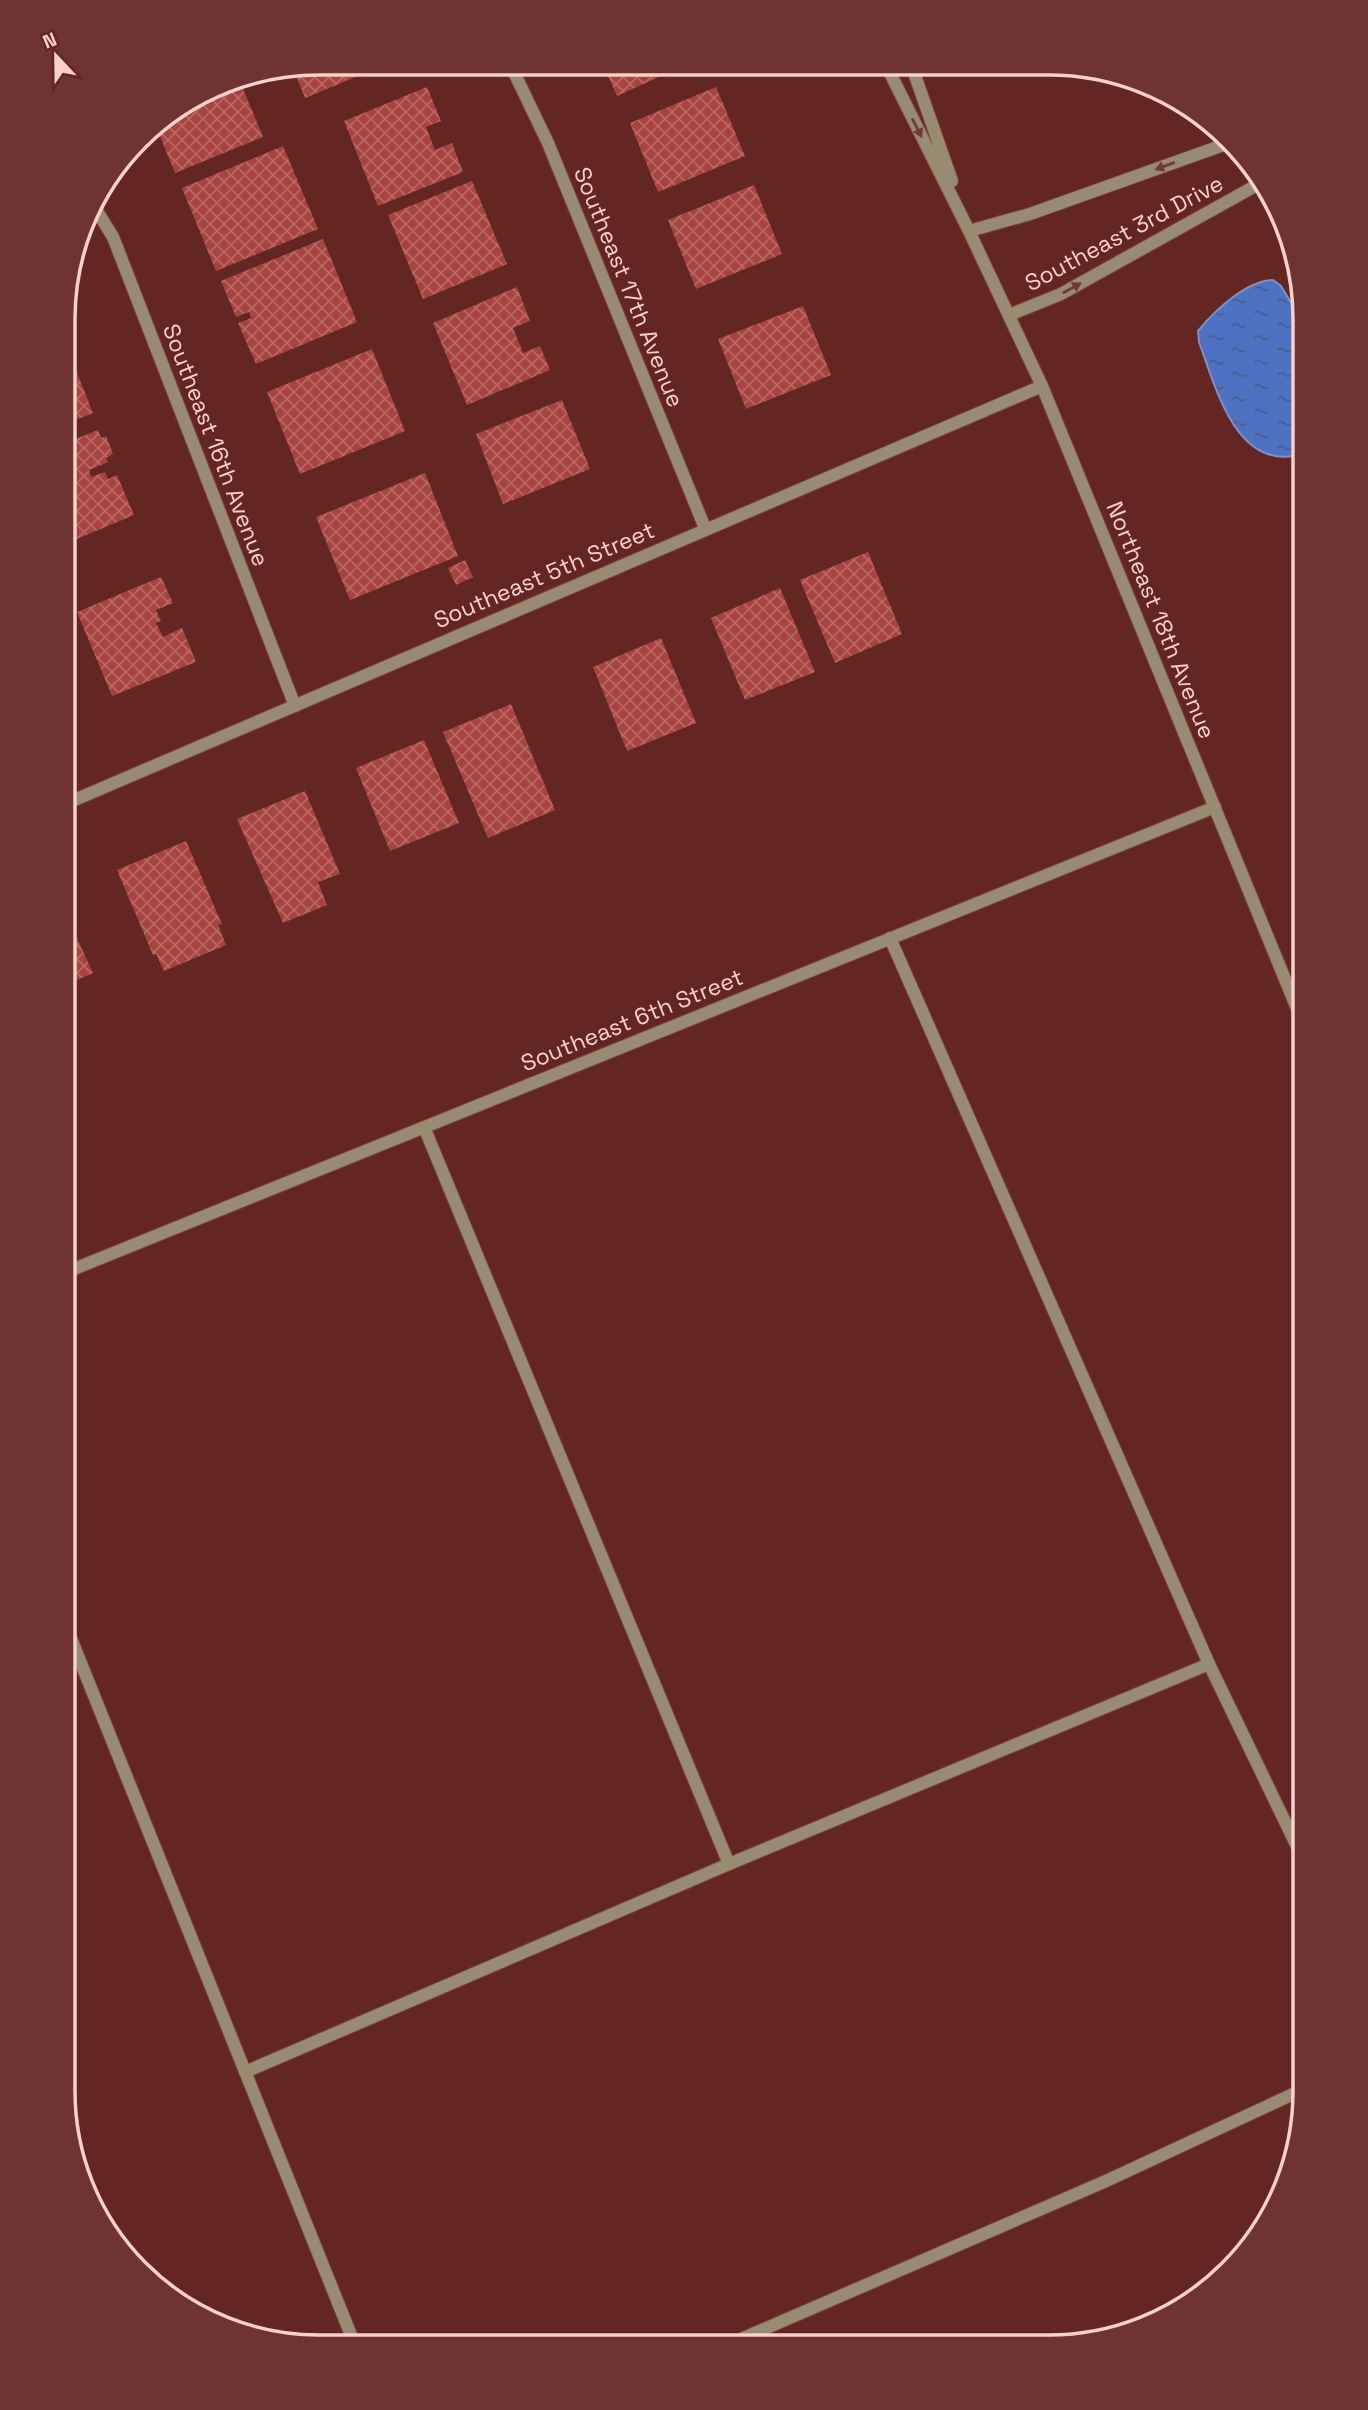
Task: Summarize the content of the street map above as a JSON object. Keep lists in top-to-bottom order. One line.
{"streets":{"street":["Southeast 3rd Drive","Southeast 17th Avenue","Southeast 16th Avenue","Southeast 5th Street","Northeast 18th Avenue","Southeast 6th Street"]},"crossings":[["Southeast 3rd Drive","Northeast 18th Avenue"],["Southeast 17th Avenue","Southeast 5th Street"],["Southeast 16th Avenue","Southeast 5th Street"],["Southeast 5th Street","Northeast 18th Avenue"],["Northeast 18th Avenue","Southeast 6th Street"]],"north":"top"}
